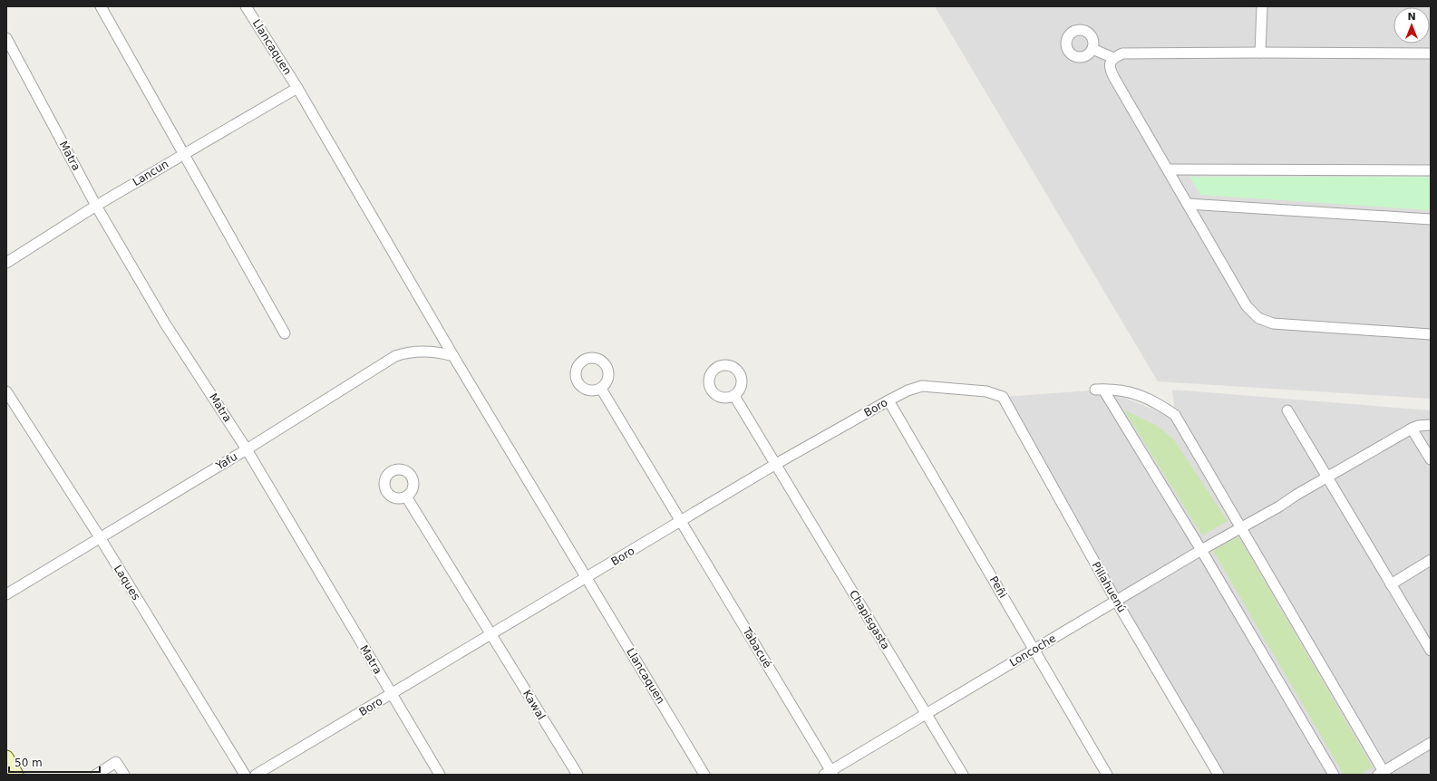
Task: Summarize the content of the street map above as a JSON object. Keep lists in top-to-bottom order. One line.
{"streets":{"street":["Llancaquen","Matra","Lancun","Boro","Yafu","Laques","Peñi","Pillahuenú","Chapisgasta","Tabacué","Loncoche","Kawal"]},"crossings":[["Llancaquen","Lancun"],["Llancaquen","Boro"],["Llancaquen","Yafu"],["Matra","Lancun"],["Matra","Boro"],["Matra","Yafu"],["Boro","Peñi"],["Boro","Pillahuenú"],["Boro","Chapisgasta"],["Boro","Tabacué"],["Boro","Kawal"],["Yafu","Laques"],["Peñi","Loncoche"],["Pillahuenú","Loncoche"],["Chapisgasta","Loncoche"],["Tabacué","Loncoche"]],"scale_bar":"50 m","north":"top"}
